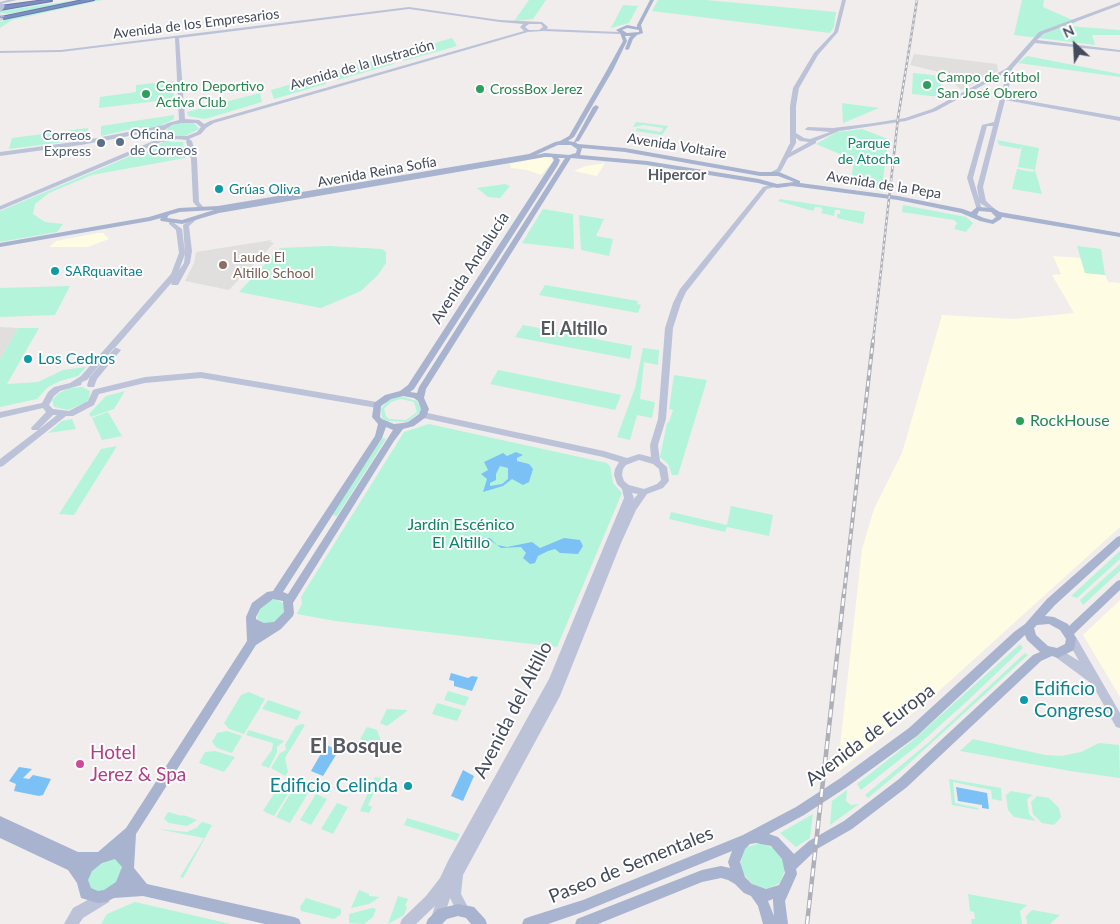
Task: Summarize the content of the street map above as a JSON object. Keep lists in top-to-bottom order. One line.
{"streets":{"main road":["Avenida Voltaire","Avenida Reina Sofía","Avenida de la Pepa","Avenida Andalucía","Avenida de Europa","Paseo de Sementales"],"street":["Avenida de los Empresarios","Avenida de la Ilustración","Avenida del Altillo"]},"crossings":[["Avenida de los Empresarios","Avenida de la Ilustración"],["Avenida Voltaire","Avenida Reina Sofía"],["Avenida Voltaire","Avenida de la Pepa"],["Avenida Voltaire","Avenida Andalucía"],["Avenida Voltaire","Avenida del Altillo"],["Avenida Reina Sofía","Avenida Andalucía"],["Avenida de Europa","Paseo de Sementales"]],"districts":["Hipercor","El Altillo","El Bosque"],"parks":["Parque de Atocha","Jardín Escénico El Altillo"],"places":["Campo de fútbol San José Obrero","CrossBox Jerez","Centro Deportivo Activa Club","Oficina de Correos","Correos Express","Grúas Oliva","Laude El Altillo School","SARquavitae","Los Cedros","RockHouse","Edificio Congreso","Hotel Jerez & Spa","Edificio Celinda"],"north":"top left"}
